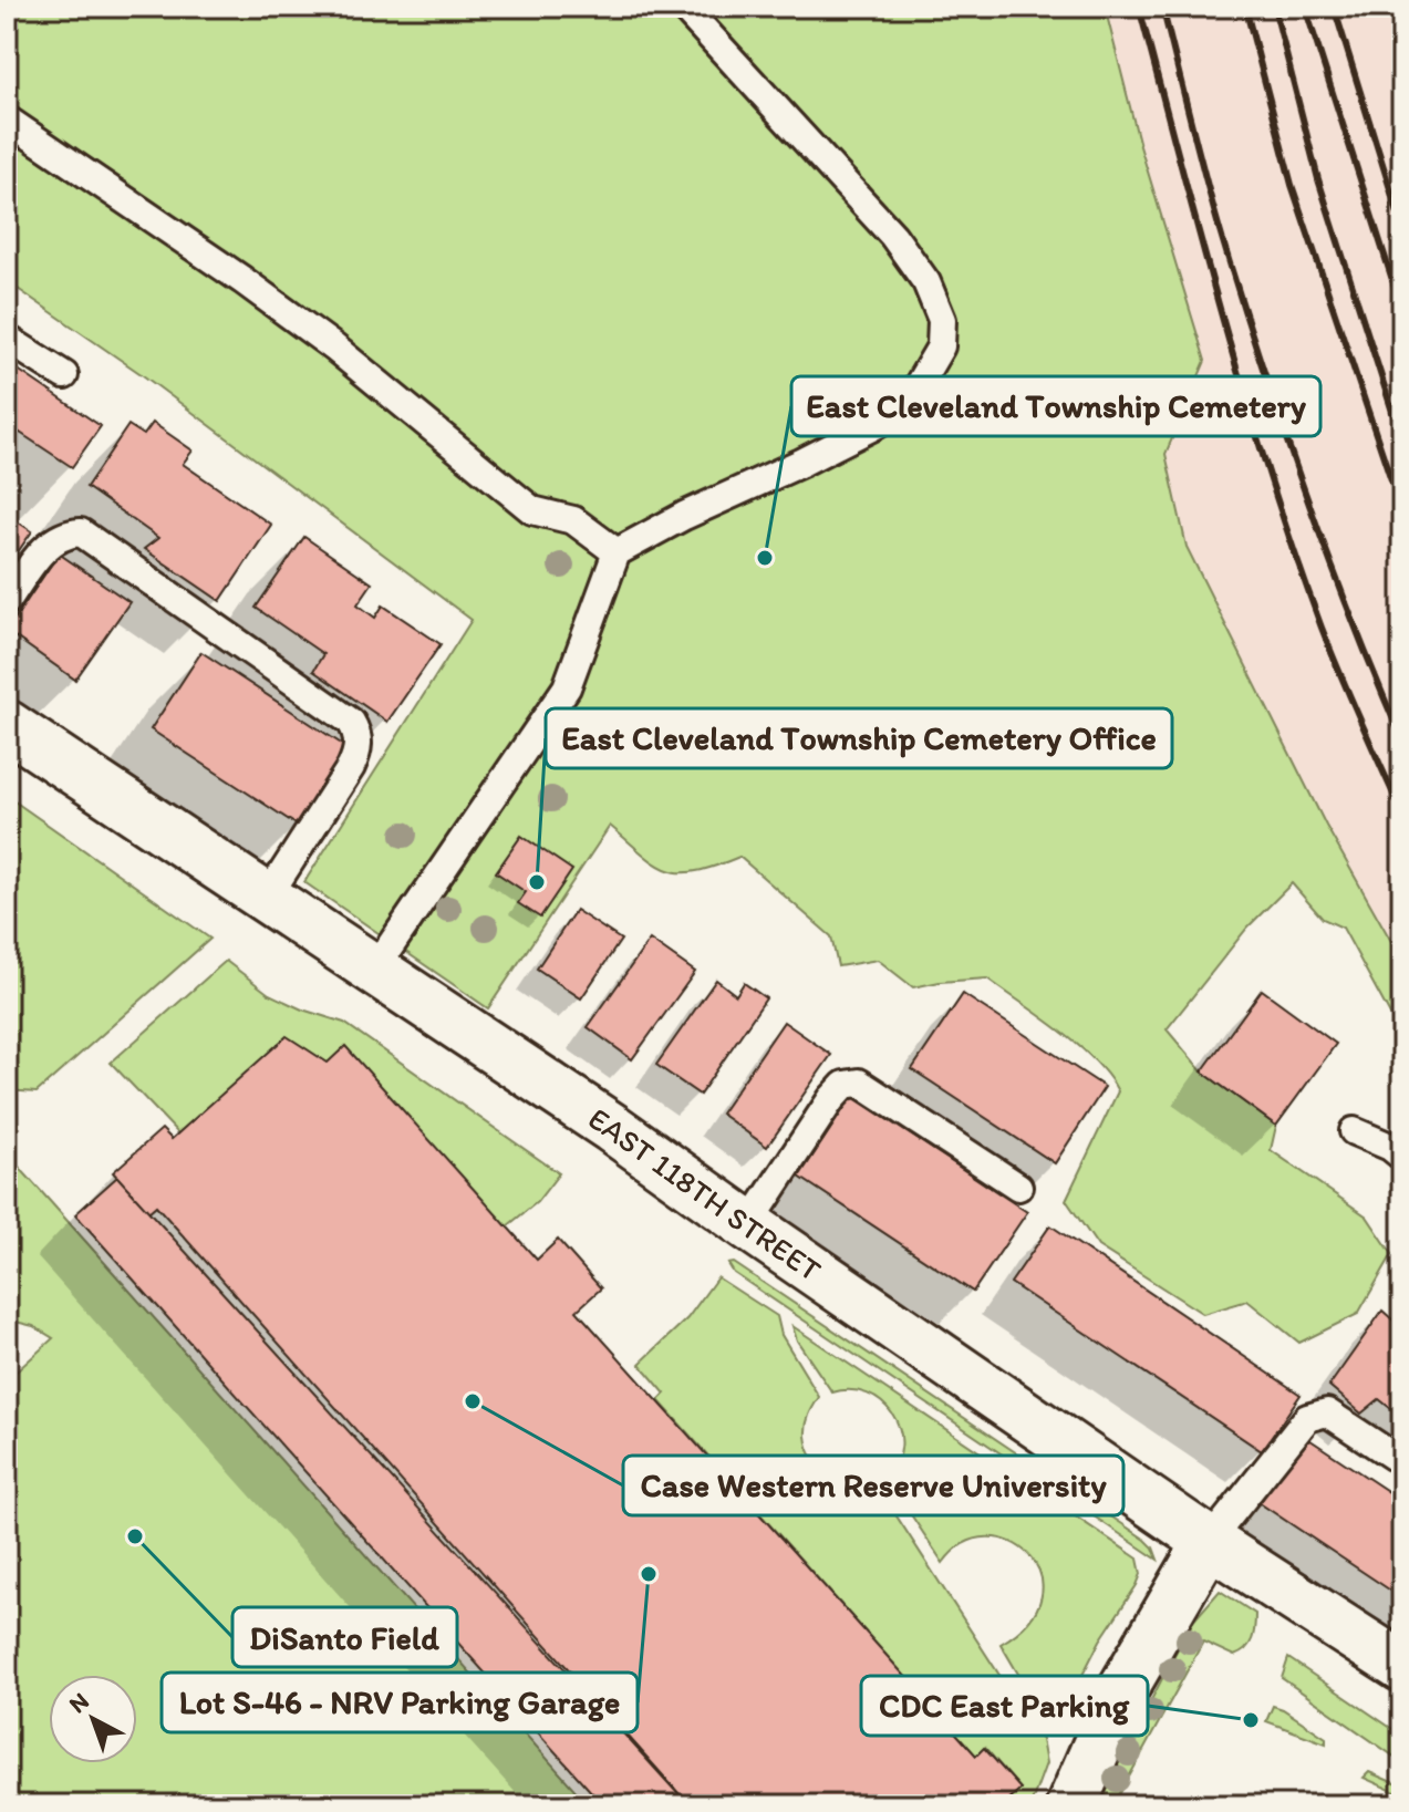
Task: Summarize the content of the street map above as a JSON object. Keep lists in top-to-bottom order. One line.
{"streets":{"street":["EAST 118TH STREET"]},"places":["East Cleveland Township Cemetery","East Cleveland Township Cemetery Office","Case Western Reserve University","DiSanto Field","Lot S-46 - NRV Parking Garage","CDC East Parking"],"north":"top left"}
